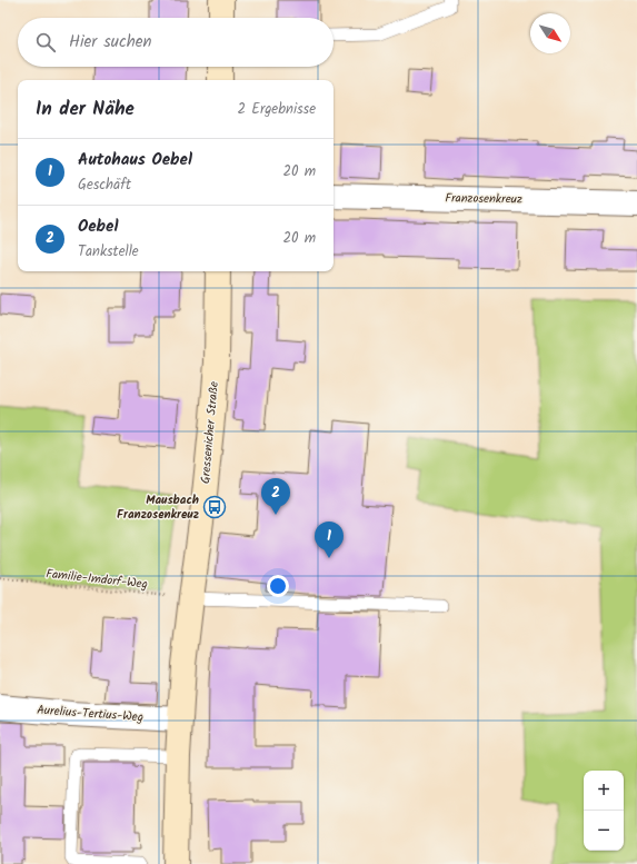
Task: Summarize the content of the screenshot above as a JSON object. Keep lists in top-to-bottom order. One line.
{"streets":{"main road":["Gressenicher Straße"],"street":["Franzosenkreuz","Aurelius-Tertius-Weg"],"path":["Familie-Imdorf-Weg"]},"crossings":[["Gressenicher Straße","Familie-Imdorf-Weg"],["Gressenicher Straße","Aurelius-Tertius-Weg"]],"places":{"bus stop":["Mausbach Franzosenkreuz"]},"north":"bottom right","page":{"search":"Hier suchen","heading":["In der Nähe","2 Ergebnisse"],"list":[{"mark":"1","name":"Autohaus Oebel","note":"Geschäft","value":"20 m"},{"mark":"2","name":"Oebel","note":"Tankstelle","value":"20 m"}],"pins":["2","1"],"map_buttons":["+","−"]}}
